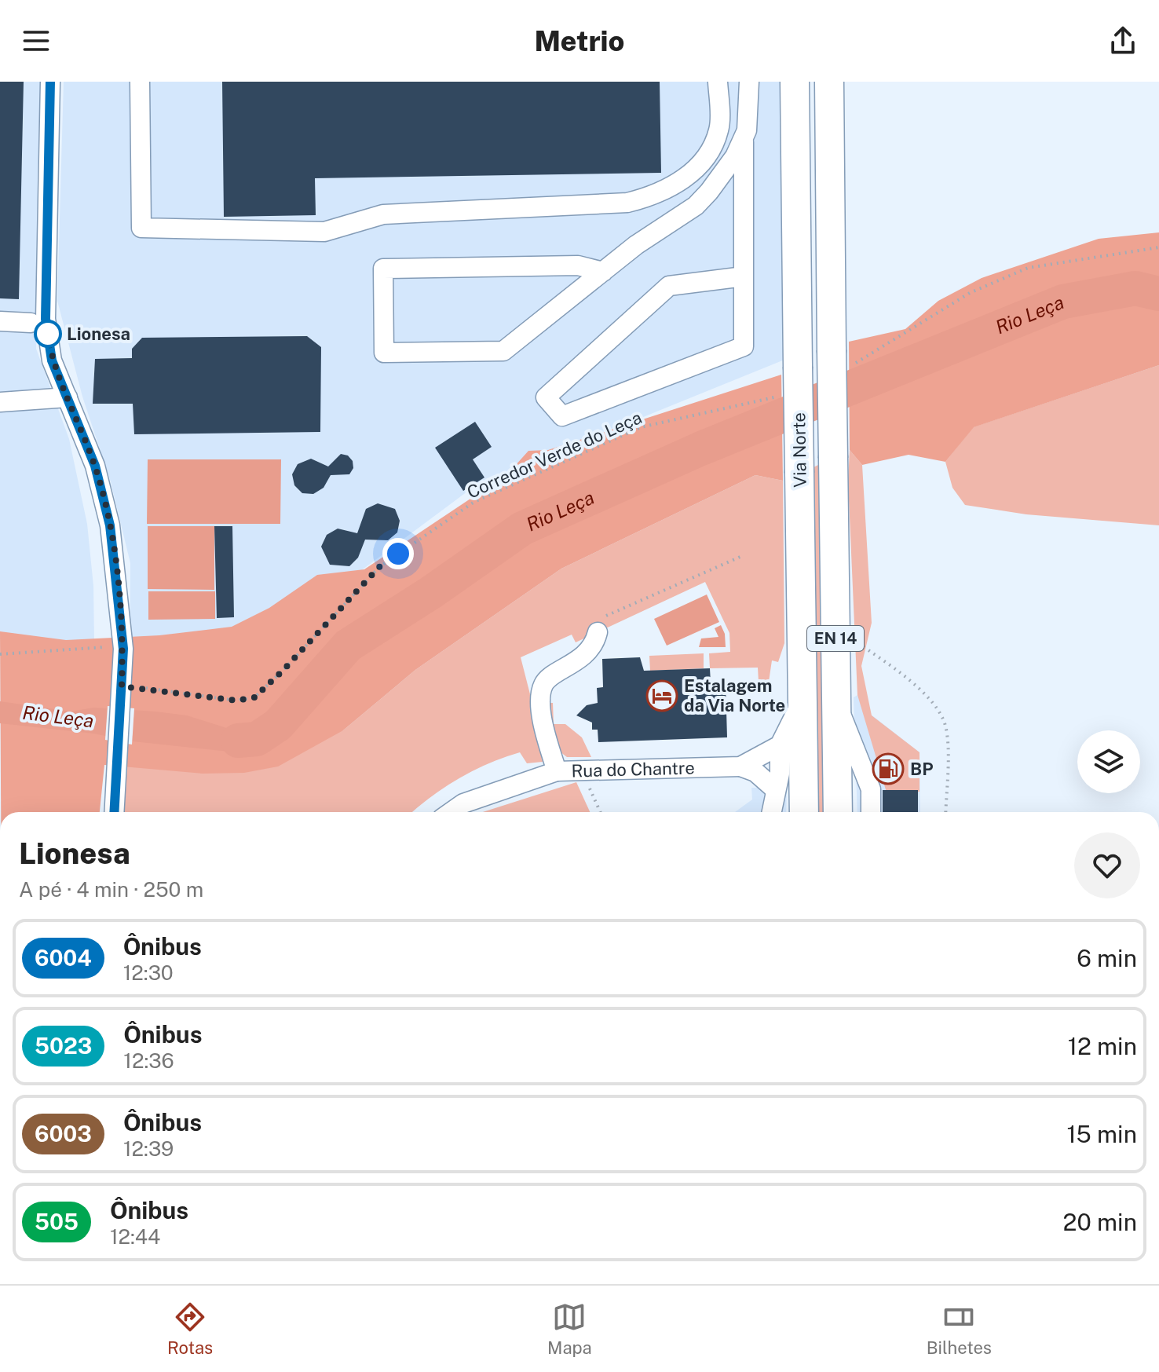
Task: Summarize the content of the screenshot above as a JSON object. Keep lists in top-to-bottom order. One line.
{"streets":{"highway":["Via Norte","EN 14"],"street":["Rua do Chantre"],"path":["Corredor Verde do Leça"]},"water":["Rio Leça"],"places":{"other":["Lionesa"],"hotel":["Estalagem da Via Norte"],"fuel station":["BP"]},"lines":["bus line 6004"],"page":{"header":"Metrio","heading":["Lionesa","A pé · 4 min · 250 m"],"list":[{"mark":"6004","name":"Ônibus","note":"12:30","value":"6 min"},{"mark":"5023","name":"Ônibus","note":"12:36","value":"12 min"},{"mark":"6003","name":"Ônibus","note":"12:39","value":"15 min"},{"mark":"505","name":"Ônibus","note":"12:44","value":"20 min"}],"tabs":["Rotas","Mapa","Bilhetes"]}}
